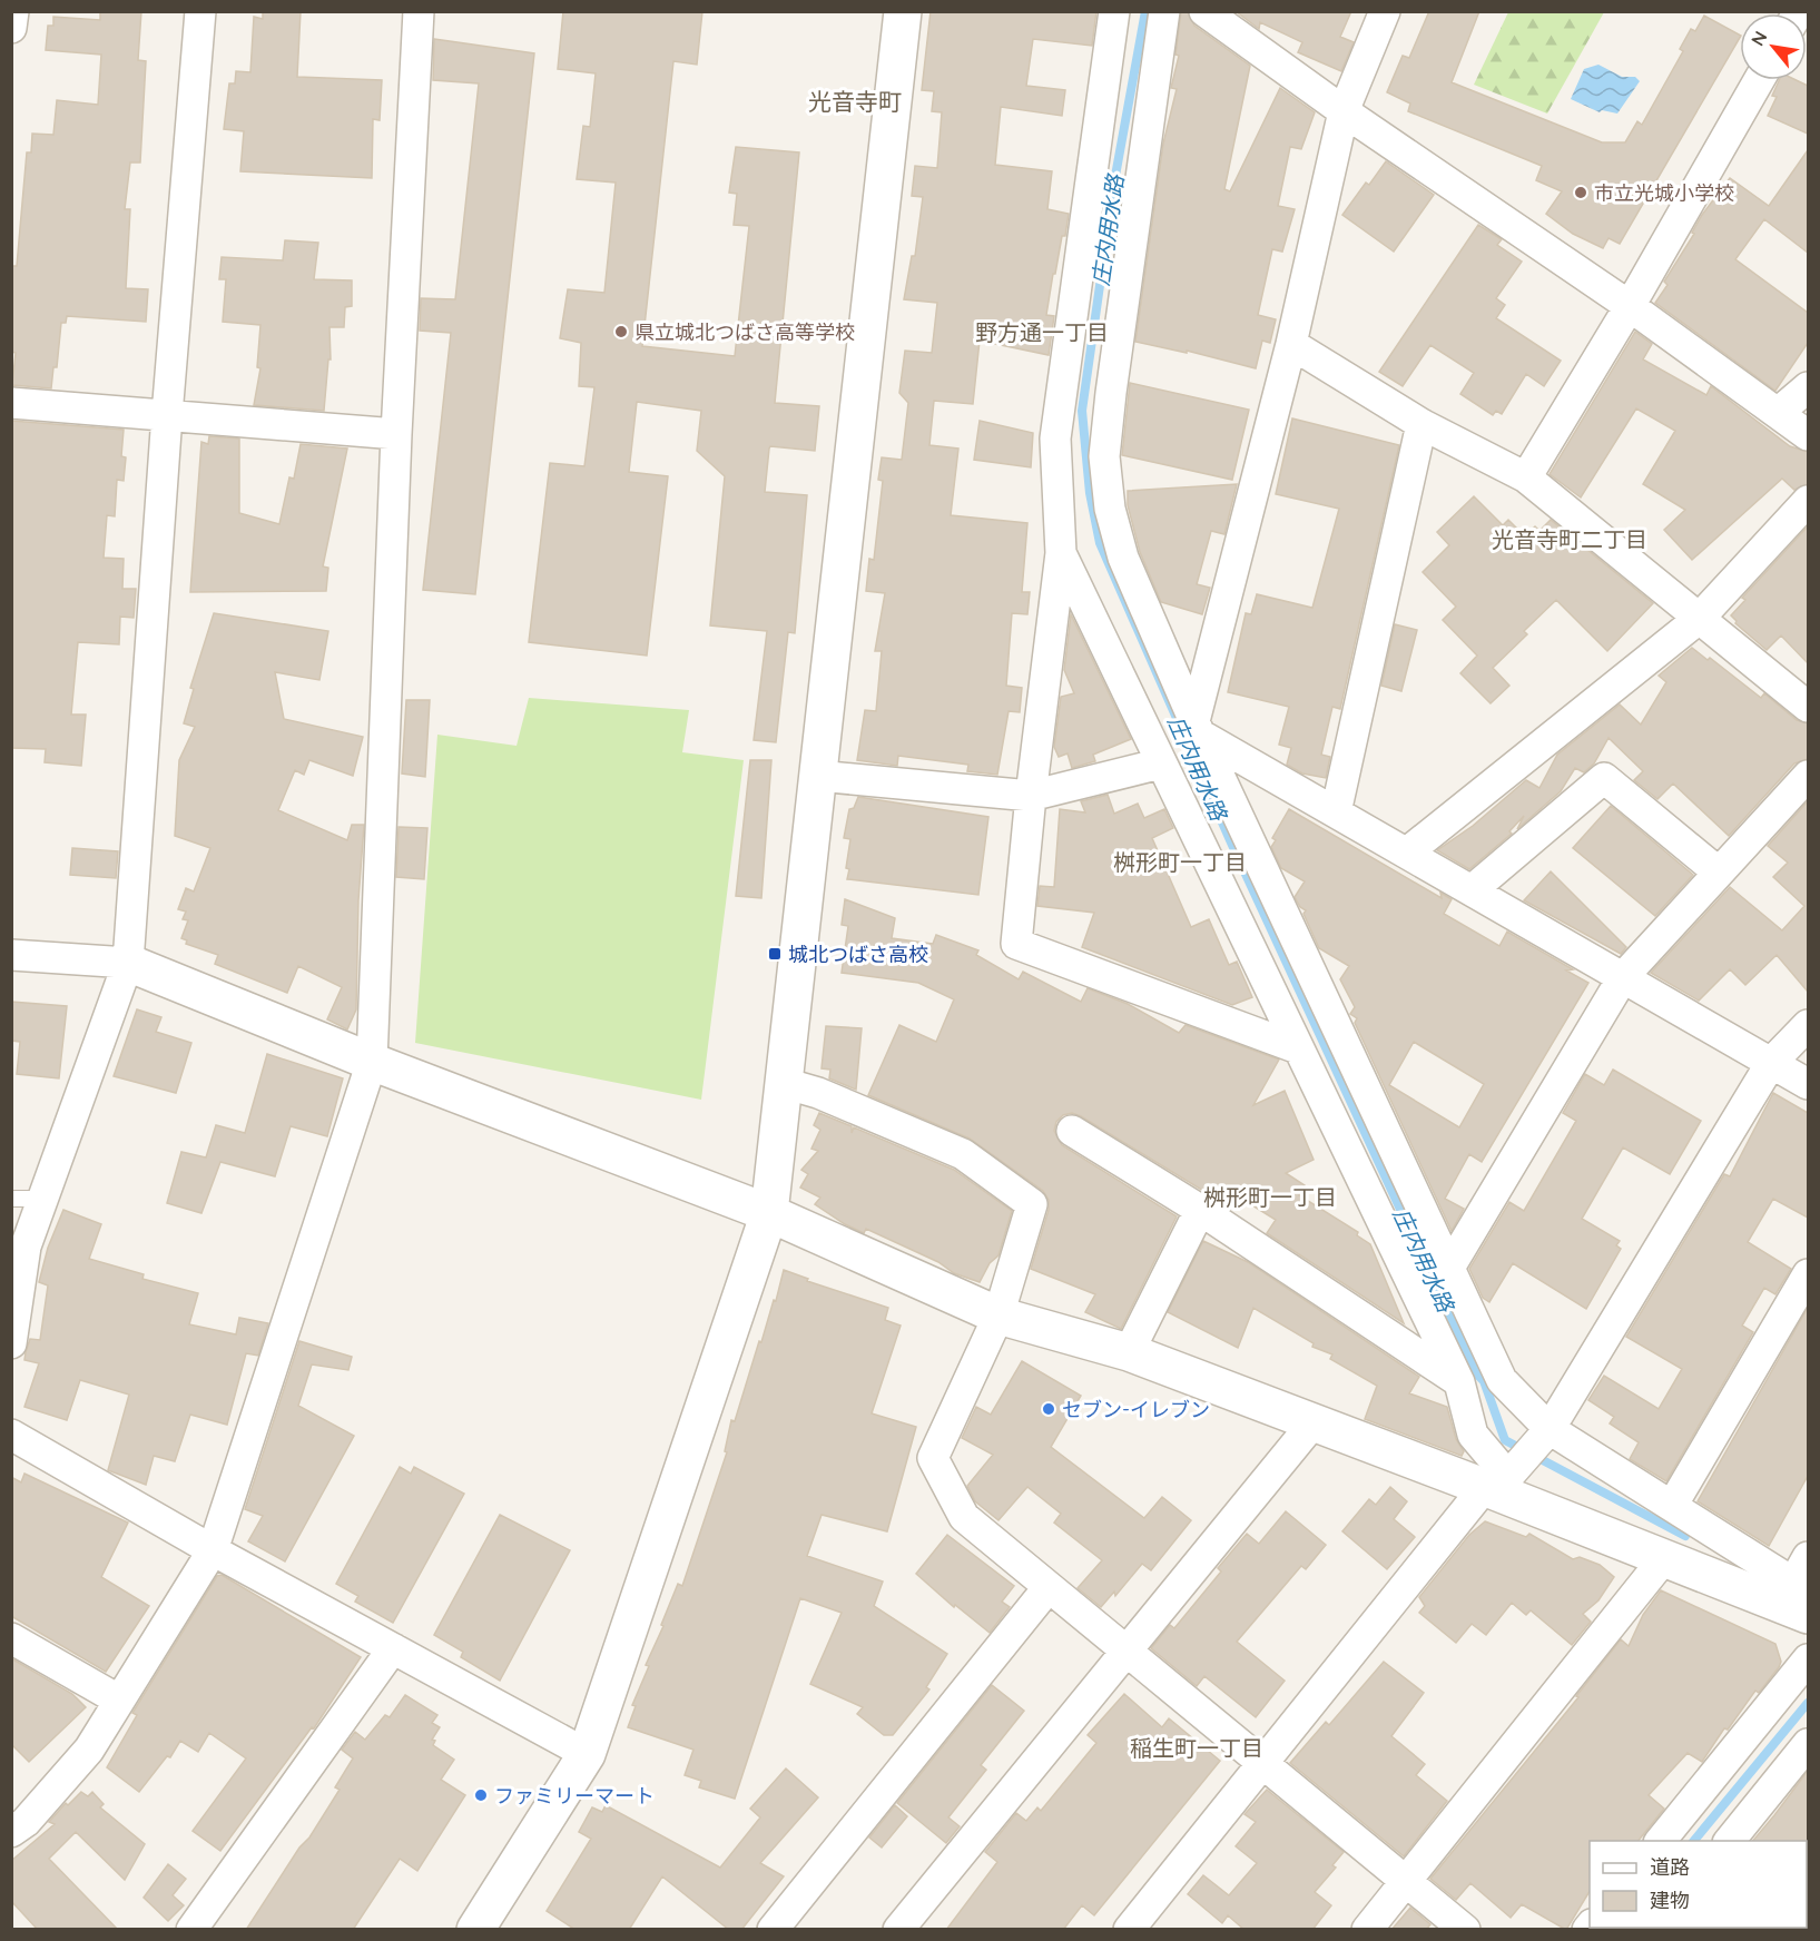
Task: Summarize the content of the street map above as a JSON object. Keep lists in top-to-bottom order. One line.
{"districts":["光音寺町","野方通一丁目","光音寺町二丁目","桝形町一丁目","桝形町一丁目","稲生町一丁目"],"water":["庄内用水路"],"places":{"other":["市立光城小学校","県立城北つばさ高等学校","セブン-イレブン","ファミリーマート"],"transit":["城北つばさ高校"]},"legend":["道路","建物"],"north":"top left"}
